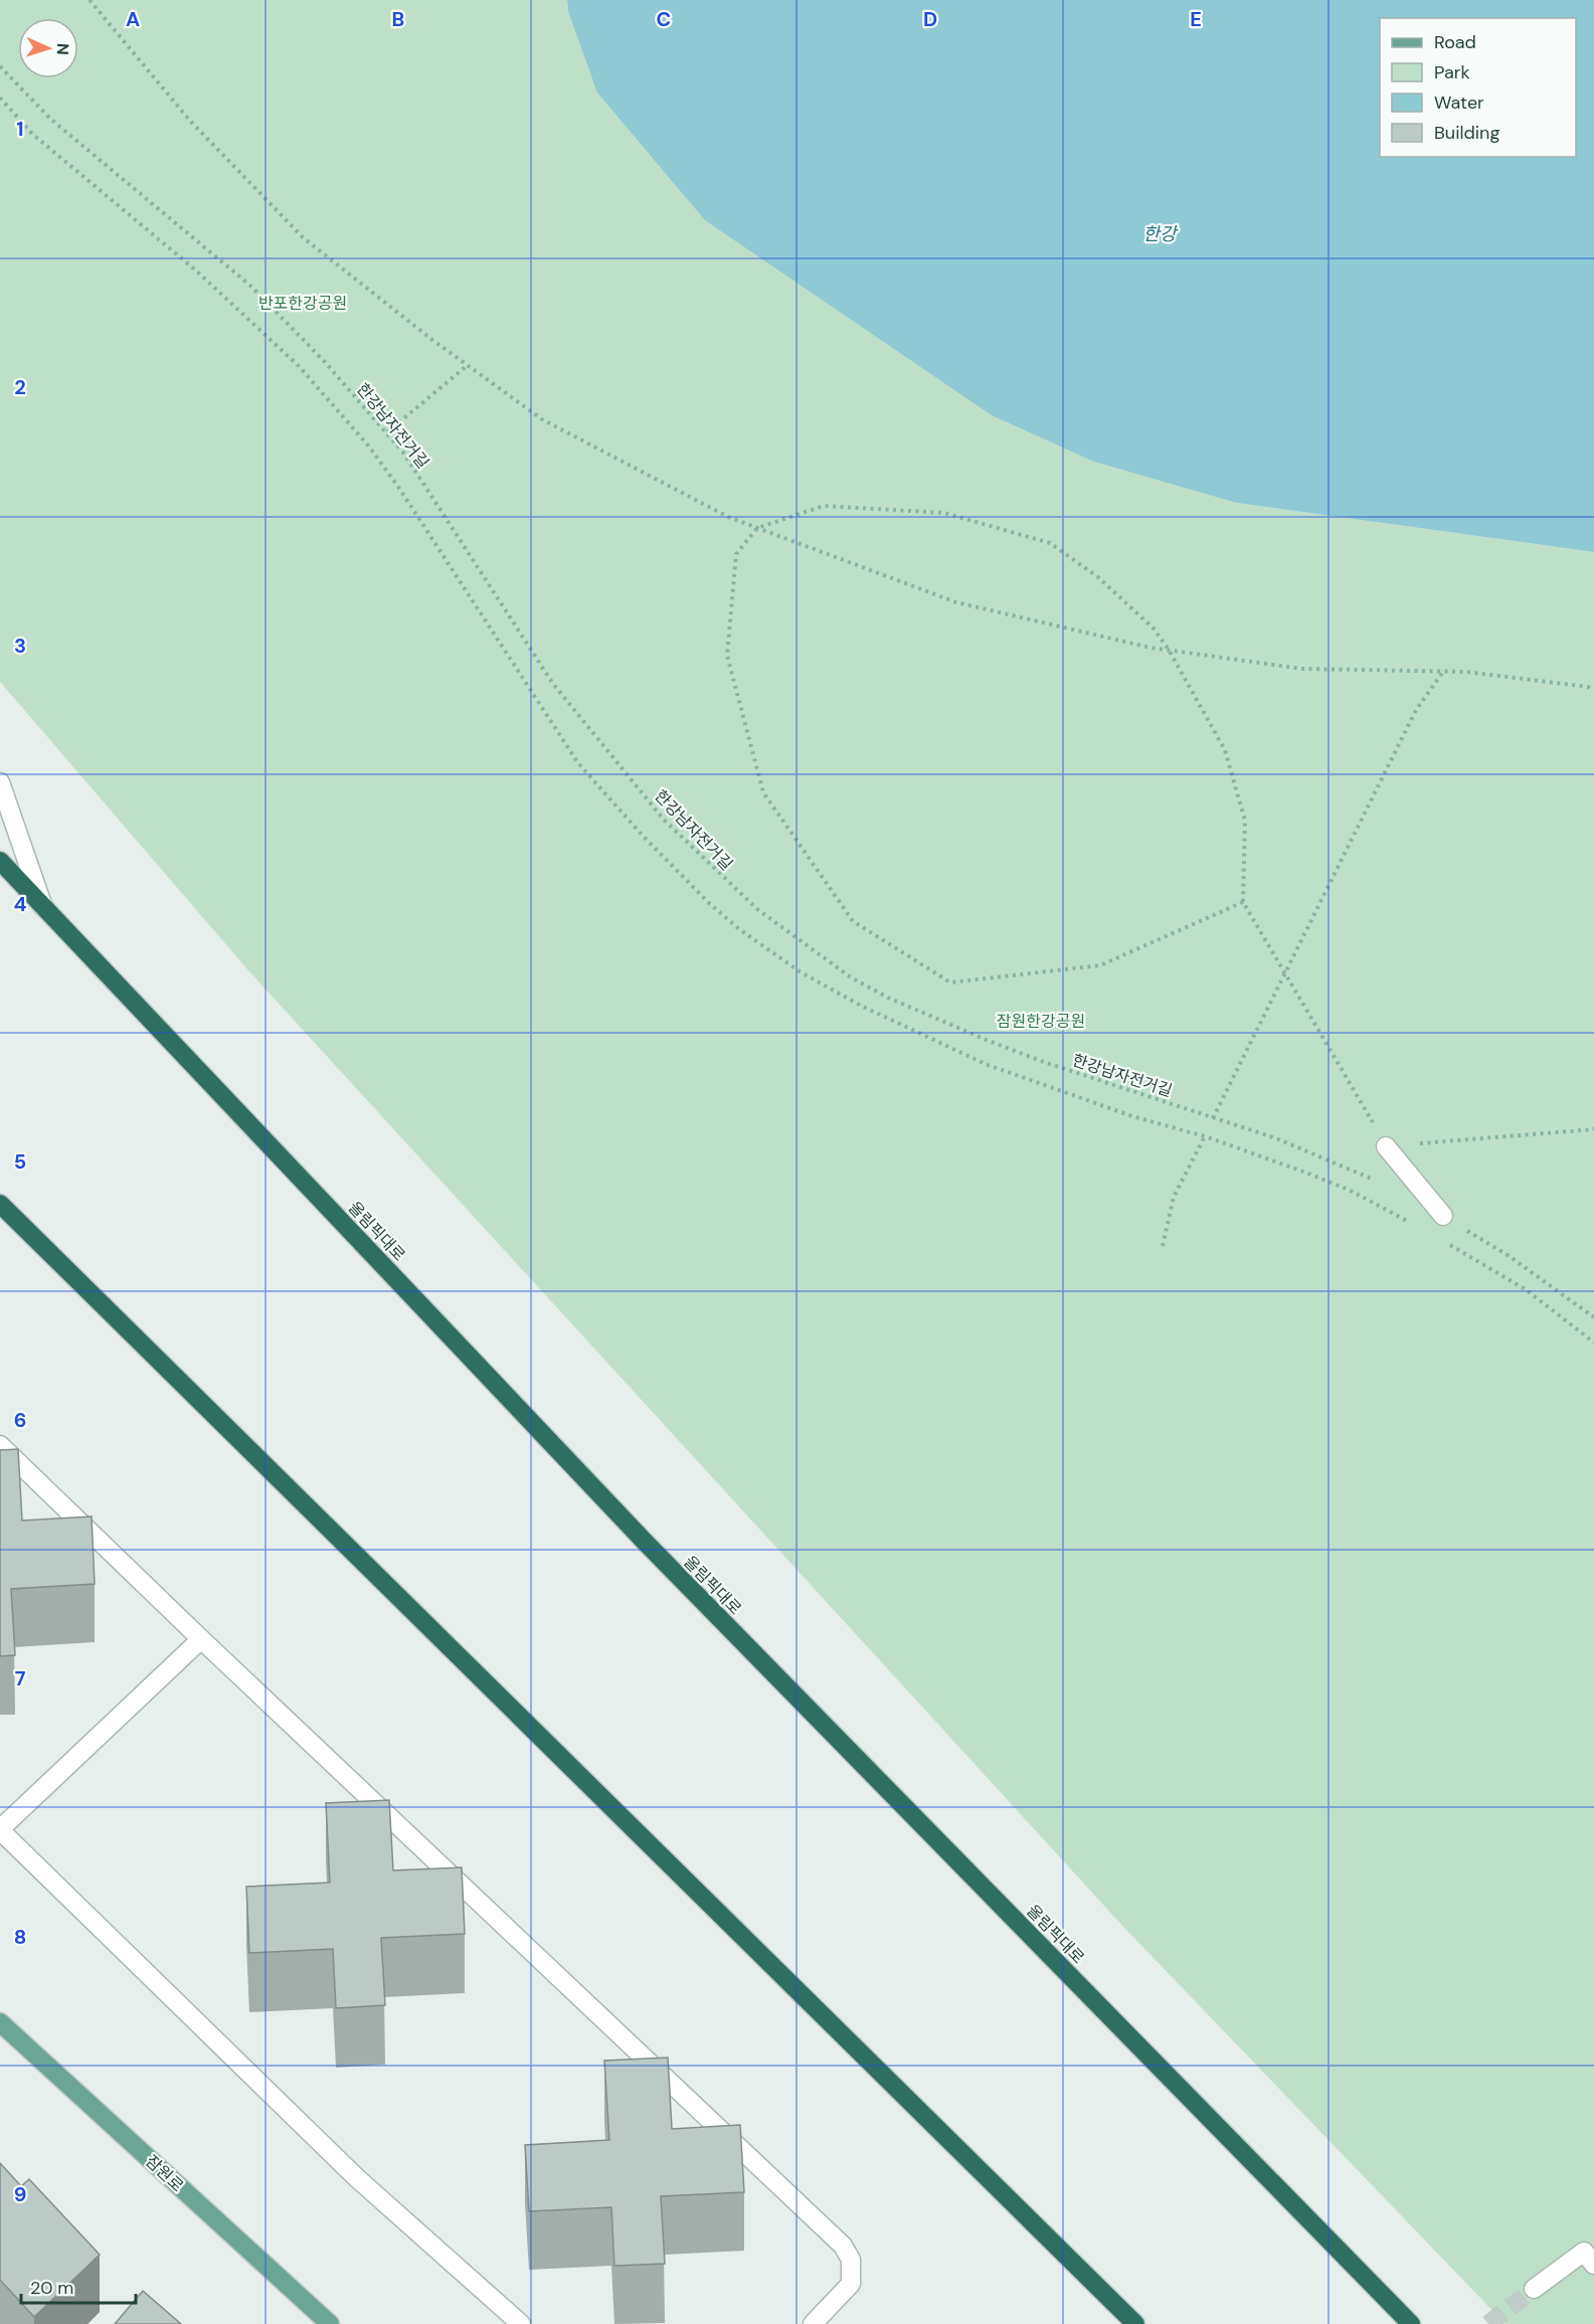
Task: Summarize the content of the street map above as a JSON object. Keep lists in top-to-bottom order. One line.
{"streets":{"highway":["올림픽대로"],"main road":["잠원로"],"path":["한강남자전거길"]},"water":["한강"],"parks":["반포한강공원","잠원한강공원"],"legend":["Road","Park","Water","Building"],"scale_bar":"20 m","north":"right","grid":{"columns":["A","B","C","D","E"],"rows":["1","2","3","4","5","6","7","8","9"]}}
